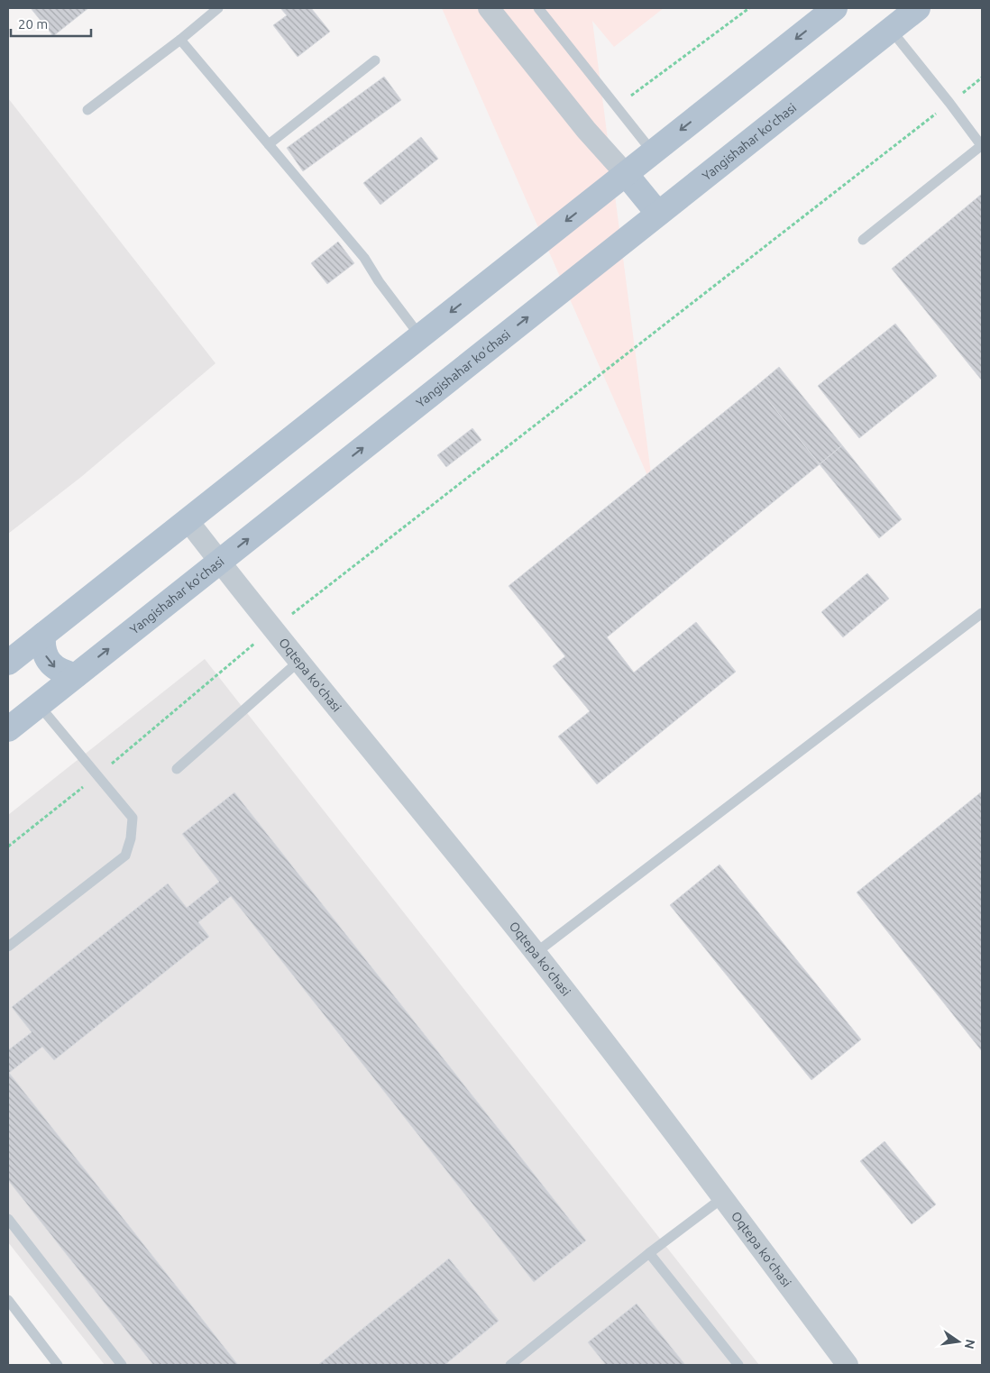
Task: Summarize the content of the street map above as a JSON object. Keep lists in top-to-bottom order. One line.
{"streets":{"main road":["Yangishahar ko‘chasi"],"street":["Oqtepa ko'chasi"]},"crossings":[["Yangishahar ko‘chasi","Oqtepa ko'chasi"]],"scale_bar":"20 m","north":"right"}
